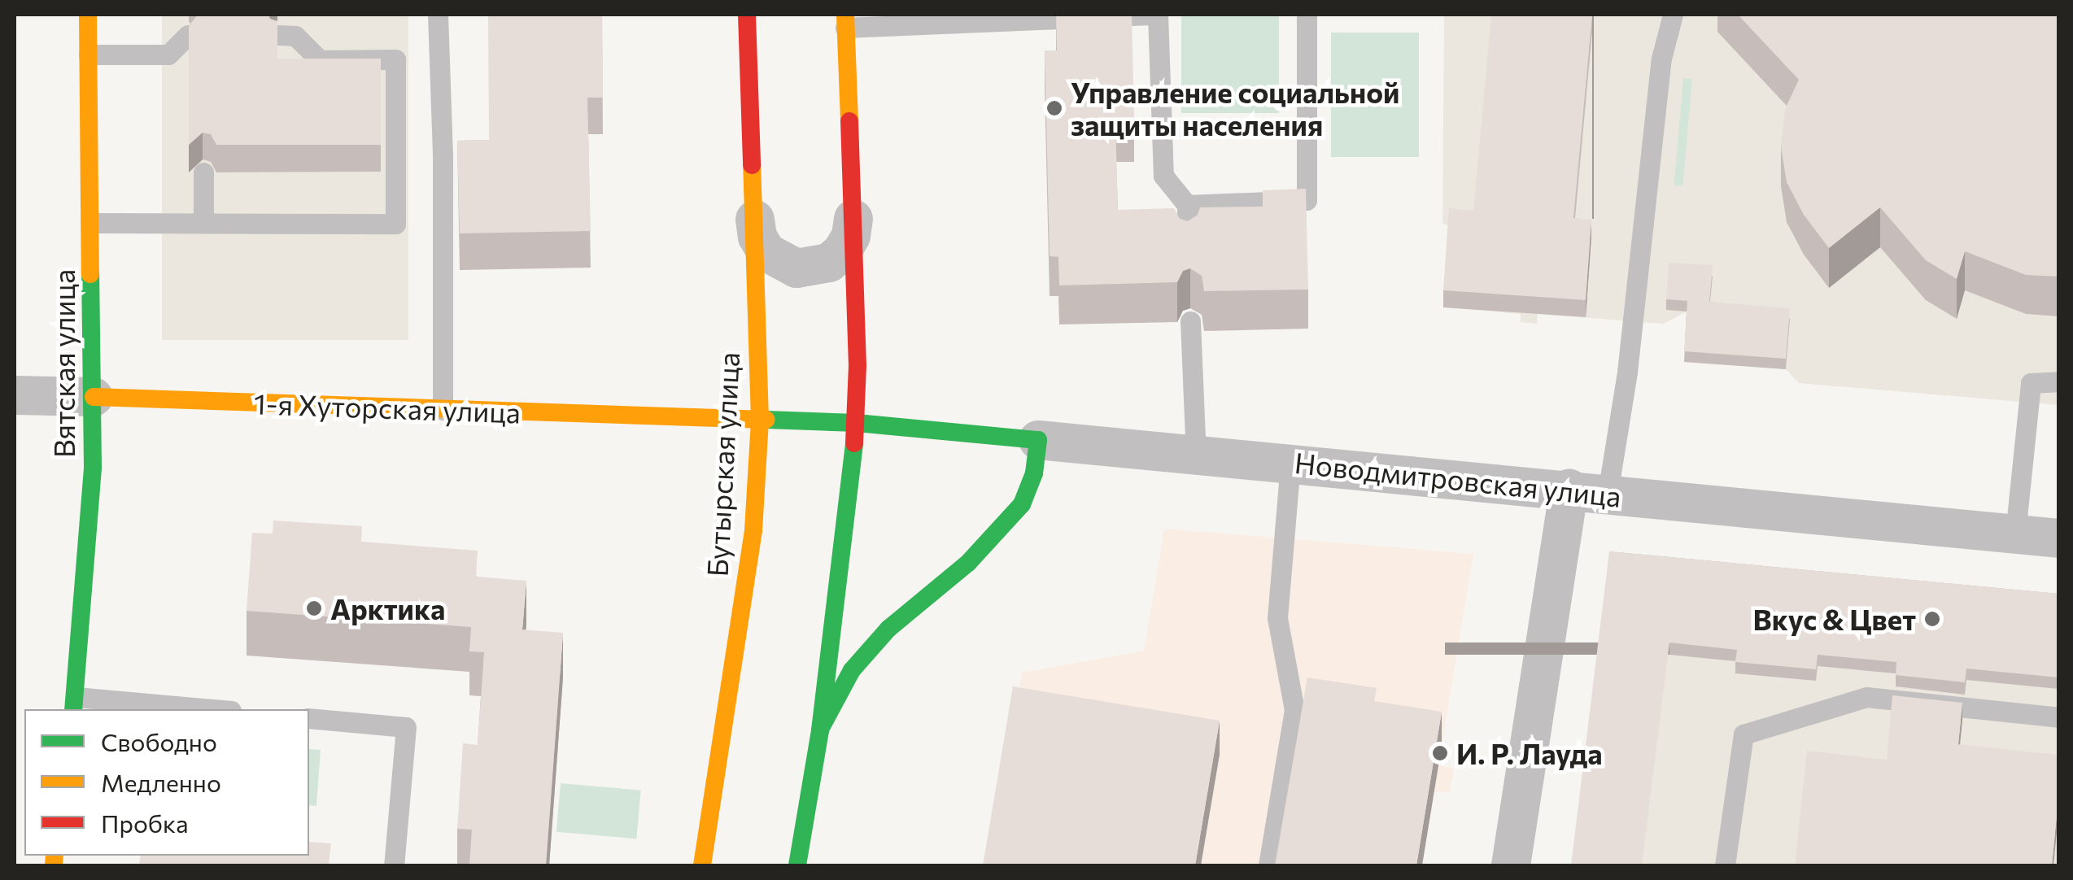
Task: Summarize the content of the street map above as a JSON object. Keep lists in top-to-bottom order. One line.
{"streets":{"street":["Вятская улица","1-я Хуторская улица","Бутырская улица","Новодмитровская улица"]},"crossings":[["Вятская улица","1-я Хуторская улица"],["1-я Хуторская улица","Бутырская улица"],["1-я Хуторская улица","Новодмитровская улица"]],"places":["Управление социальной защиты населения","Арктика","Вкус & Цвет","И. Р. Лауда"],"legend":["Свободно","Медленно","Пробка"]}
